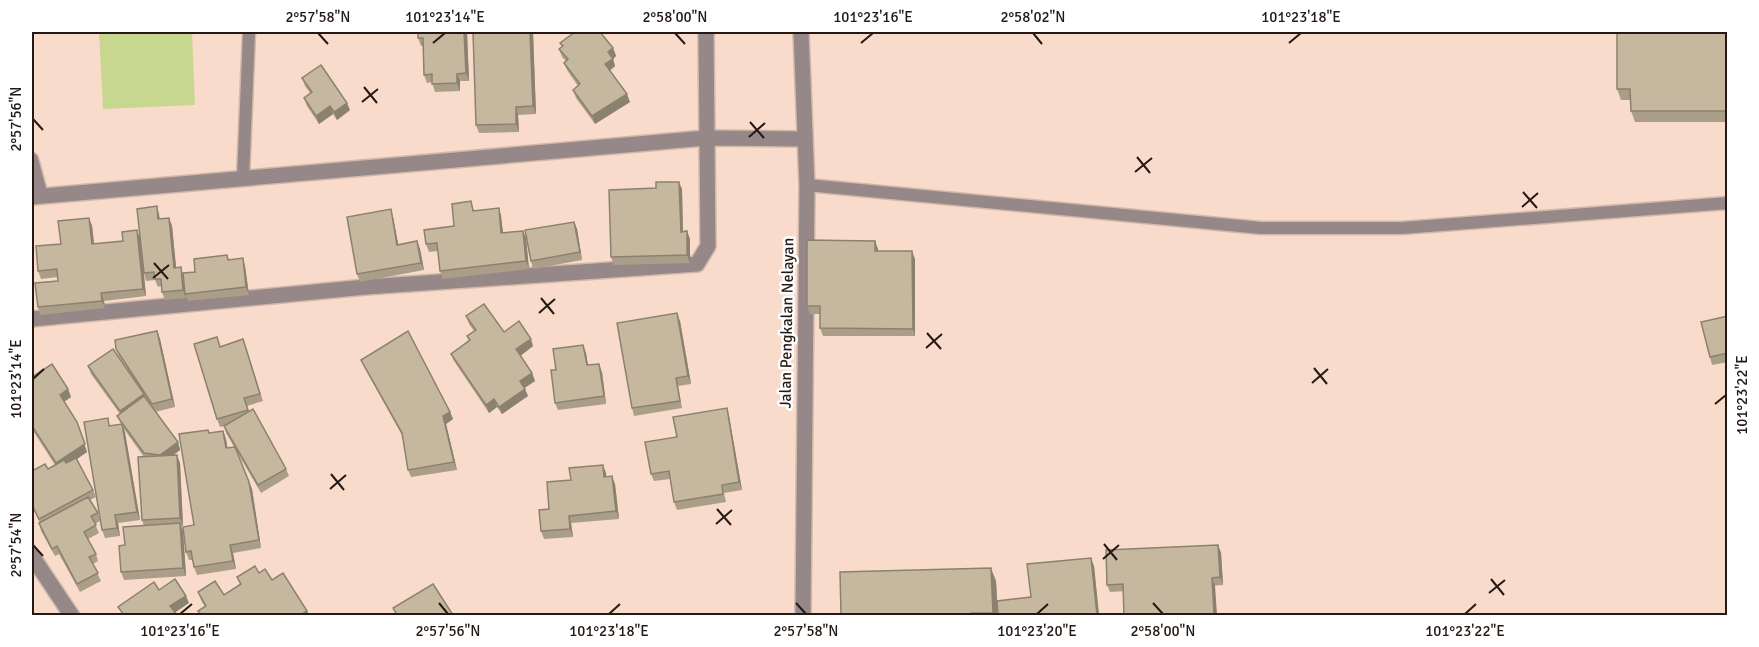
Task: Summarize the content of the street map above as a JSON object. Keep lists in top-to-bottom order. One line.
{"streets":{"street":["Jalan Pengkalan Nelayan"]},"coordinates":["2°57'58\"N","101°23'14\"E","2°58'00\"N","101°23'16\"E","2°58'02\"N","101°23'18\"E","2°57'56\"N","101°23'22\"E","2°57'54\"N","101°23'20\"E"]}
